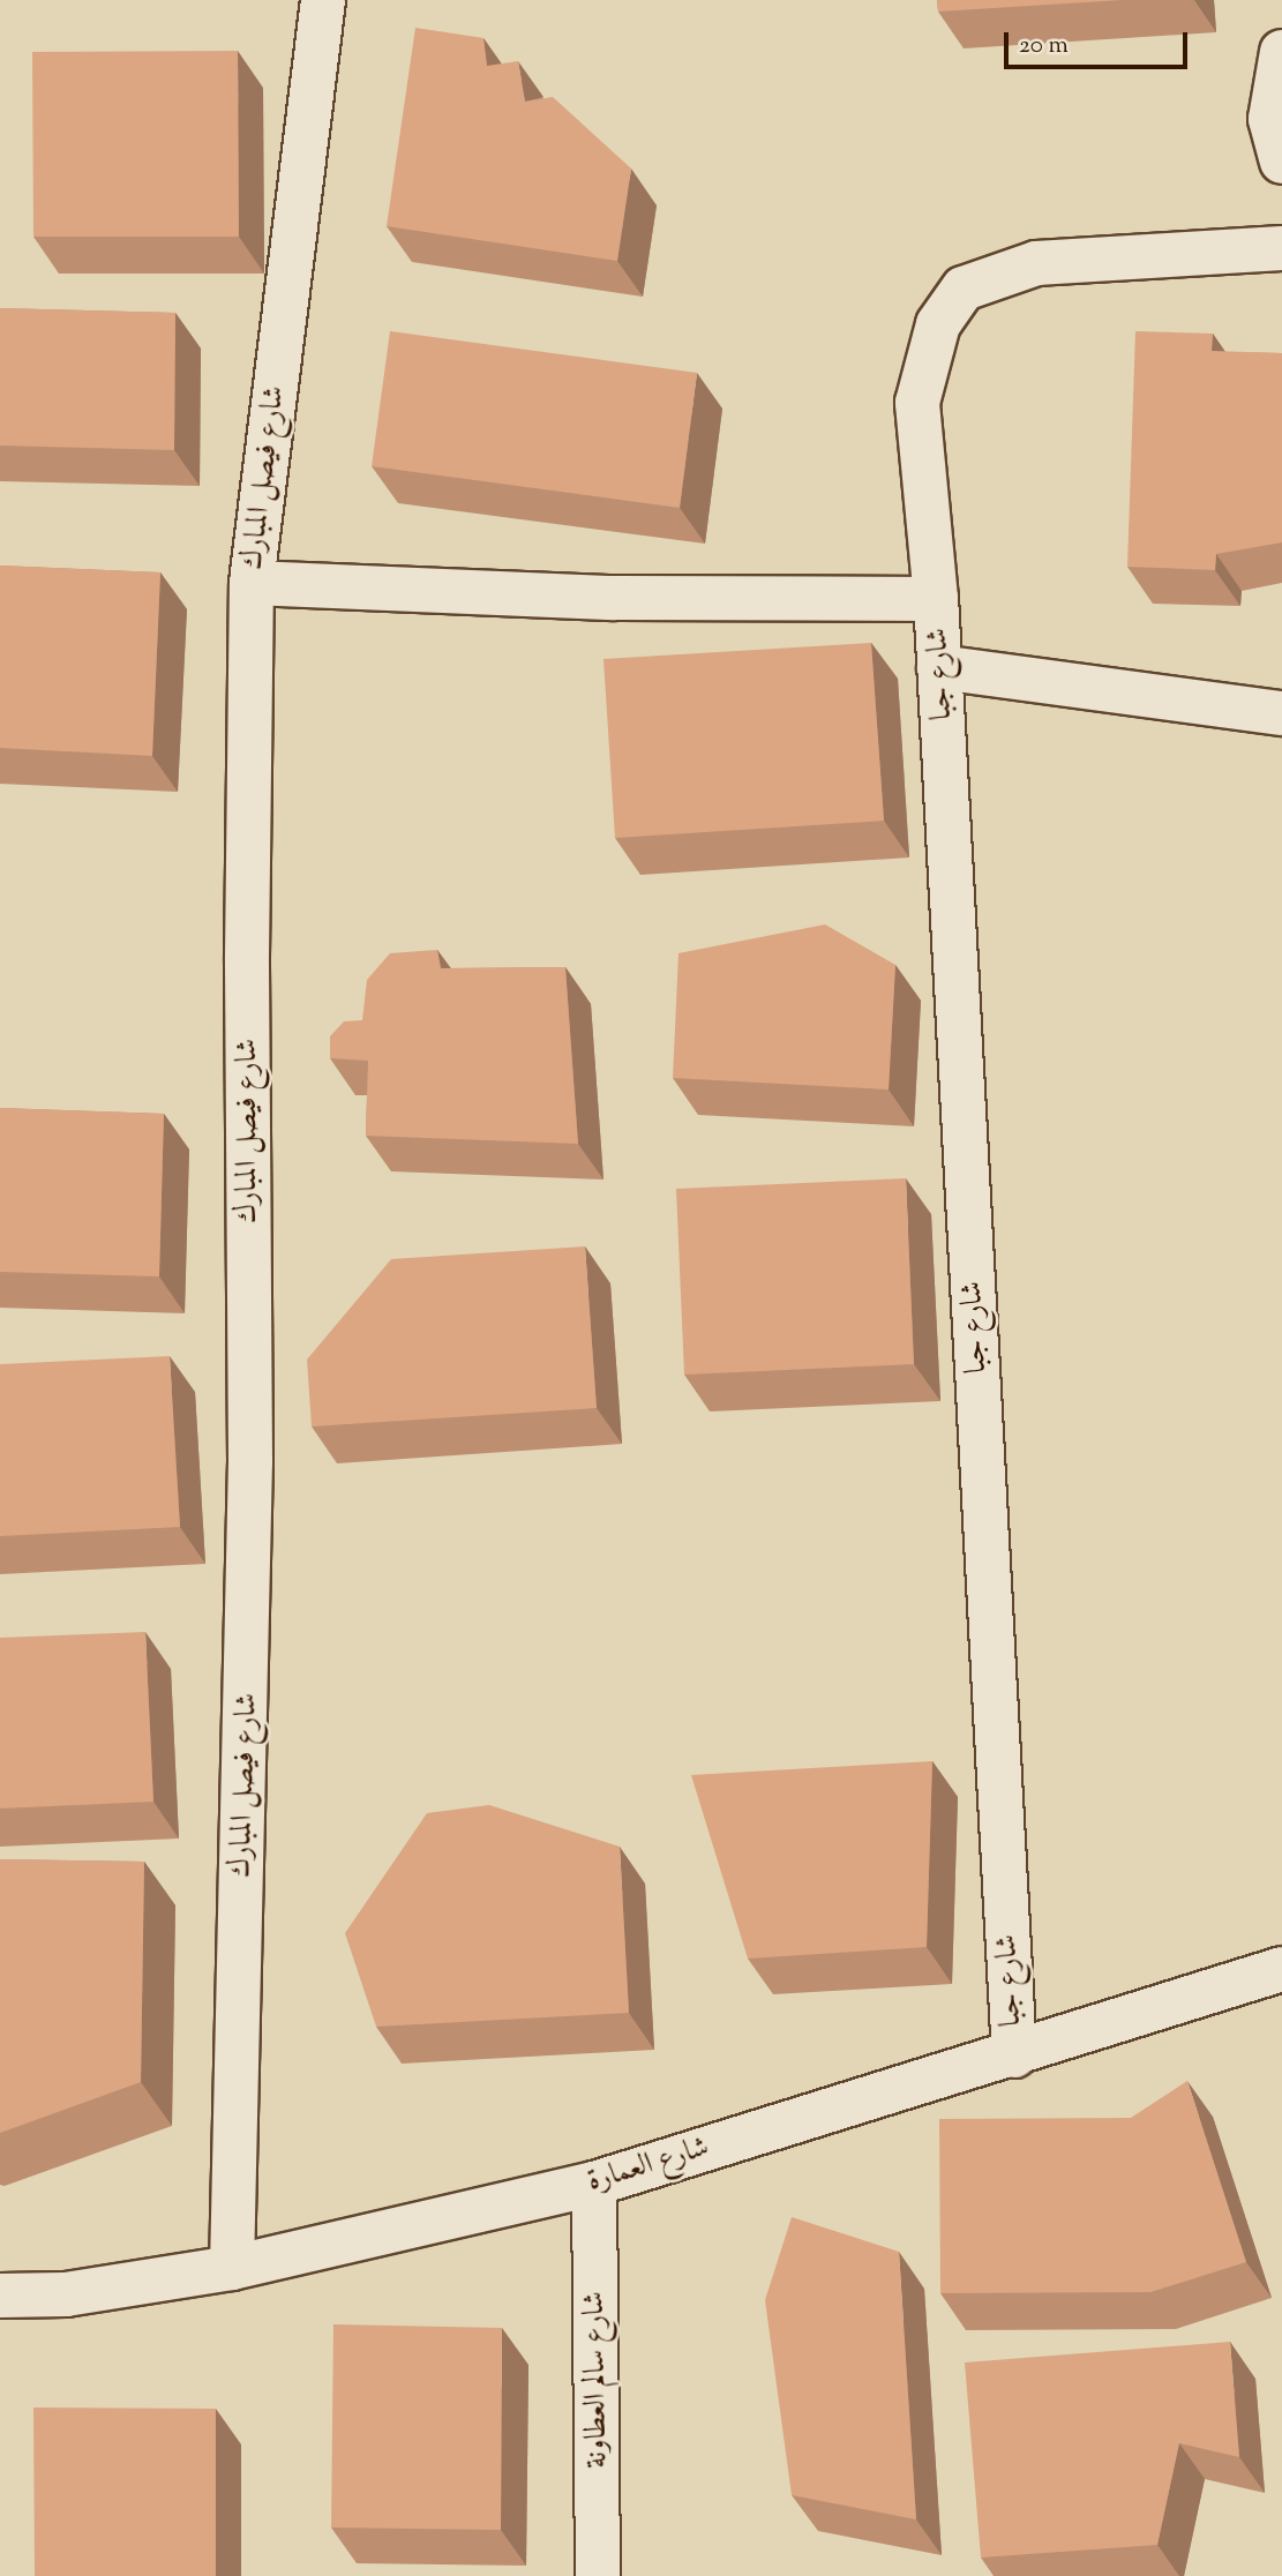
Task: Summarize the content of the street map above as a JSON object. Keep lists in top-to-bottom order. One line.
{"streets":{"street":["شارع فيصل المبارك","شارع جبا","شارع العمارة","شارع سالم العطاونة"]},"crossings":[["شارع فيصل المبارك","شارع العمارة"],["شارع جبا","شارع العمارة"],["شارع العمارة","شارع سالم العطاونة"]],"scale_bar":"20 m"}
